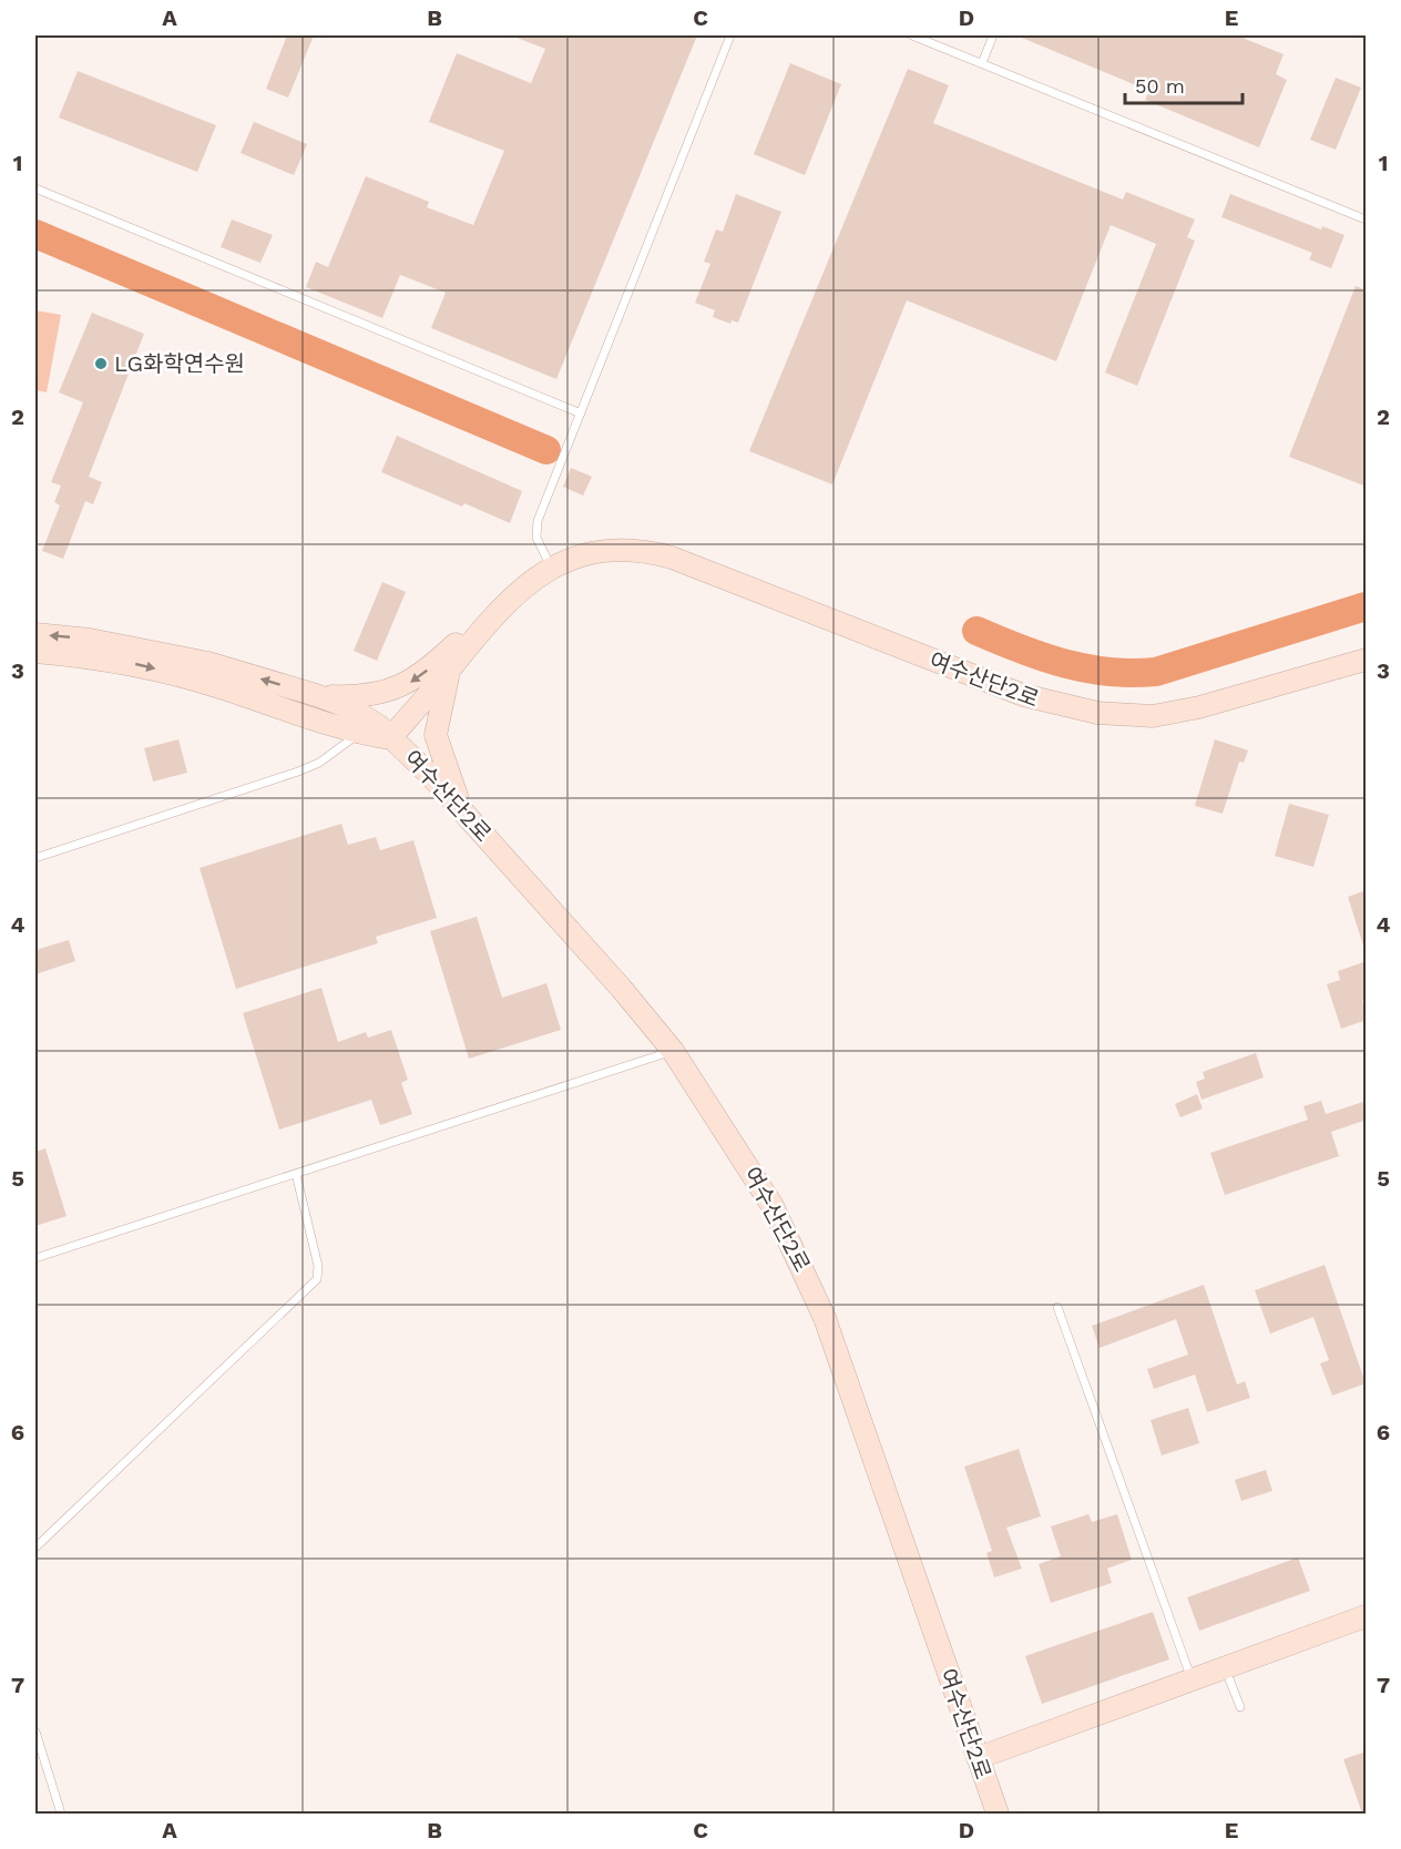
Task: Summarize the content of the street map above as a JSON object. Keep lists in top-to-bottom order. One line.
{"streets":{"street":["여수산단2로"]},"places":["LG화학연수원"],"scale_bar":"50 m","grid":{"columns":["A","B","C","D","E"],"rows":["1","2","3","4","5","6","7"]}}
